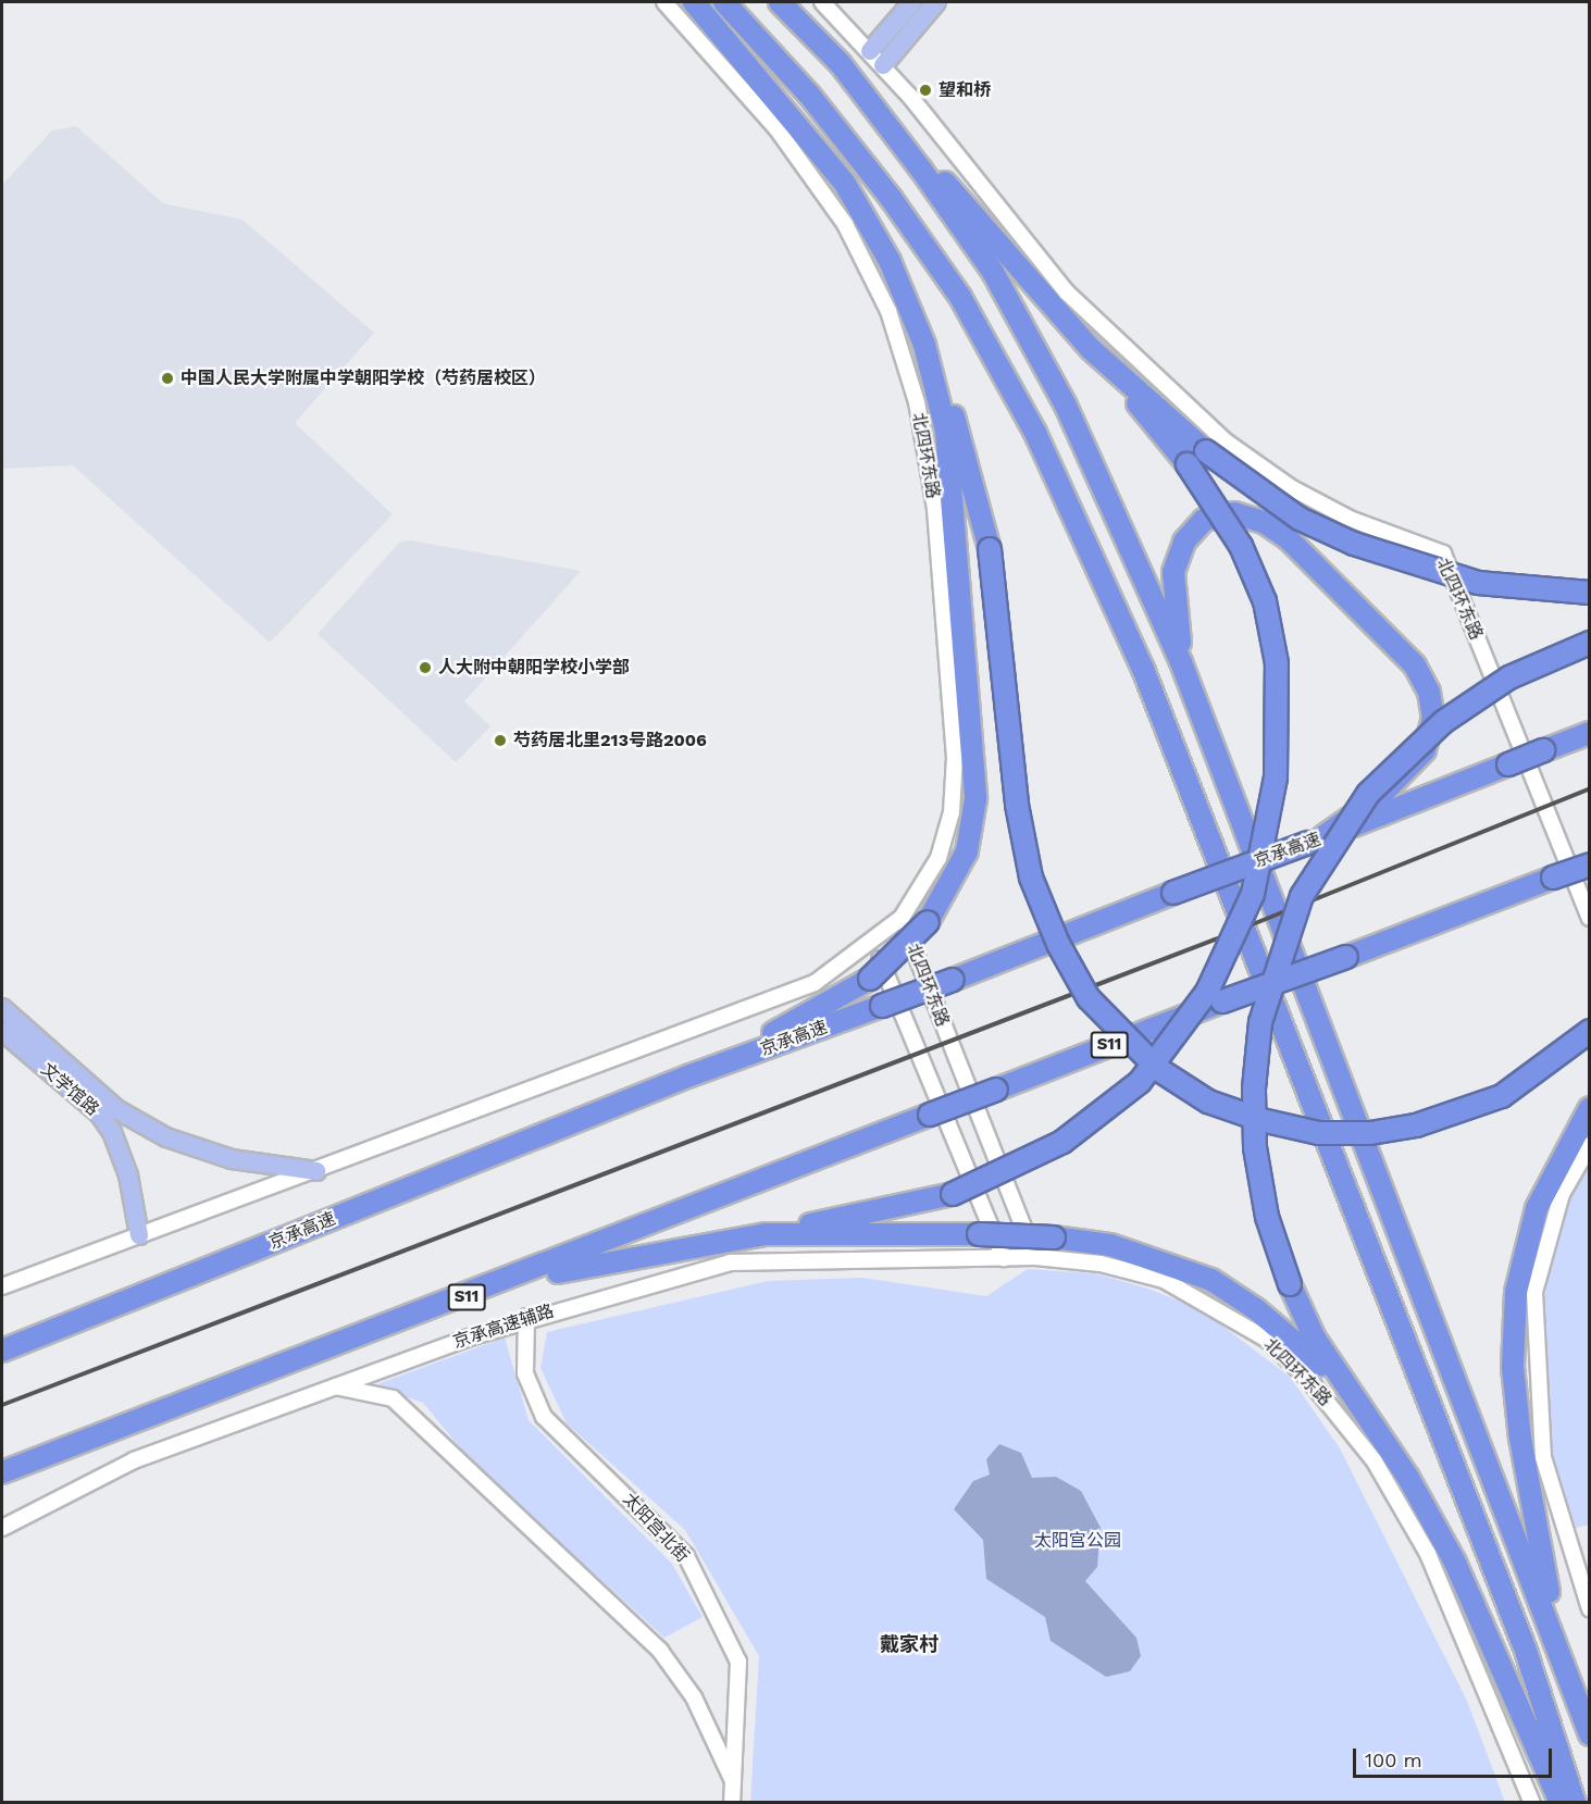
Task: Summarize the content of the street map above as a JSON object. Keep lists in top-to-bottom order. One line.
{"streets":{"highway":["京承高速","S11"],"main road":["文学馆路"],"street":["北四环东路","京承高速辅路","太阳宫北街"]},"crossings":[["北四环东路","京承高速辅路"],["京承高速辅路","太阳宫北街"]],"districts":["戴家村"],"parks":["太阳宫公园"],"places":["望和桥","中国人民大学附属中学朝阳学校（芍药居校区）","人大附中朝阳学校小学部","芍药居北里213号路2006"],"scale_bar":"100 m"}
